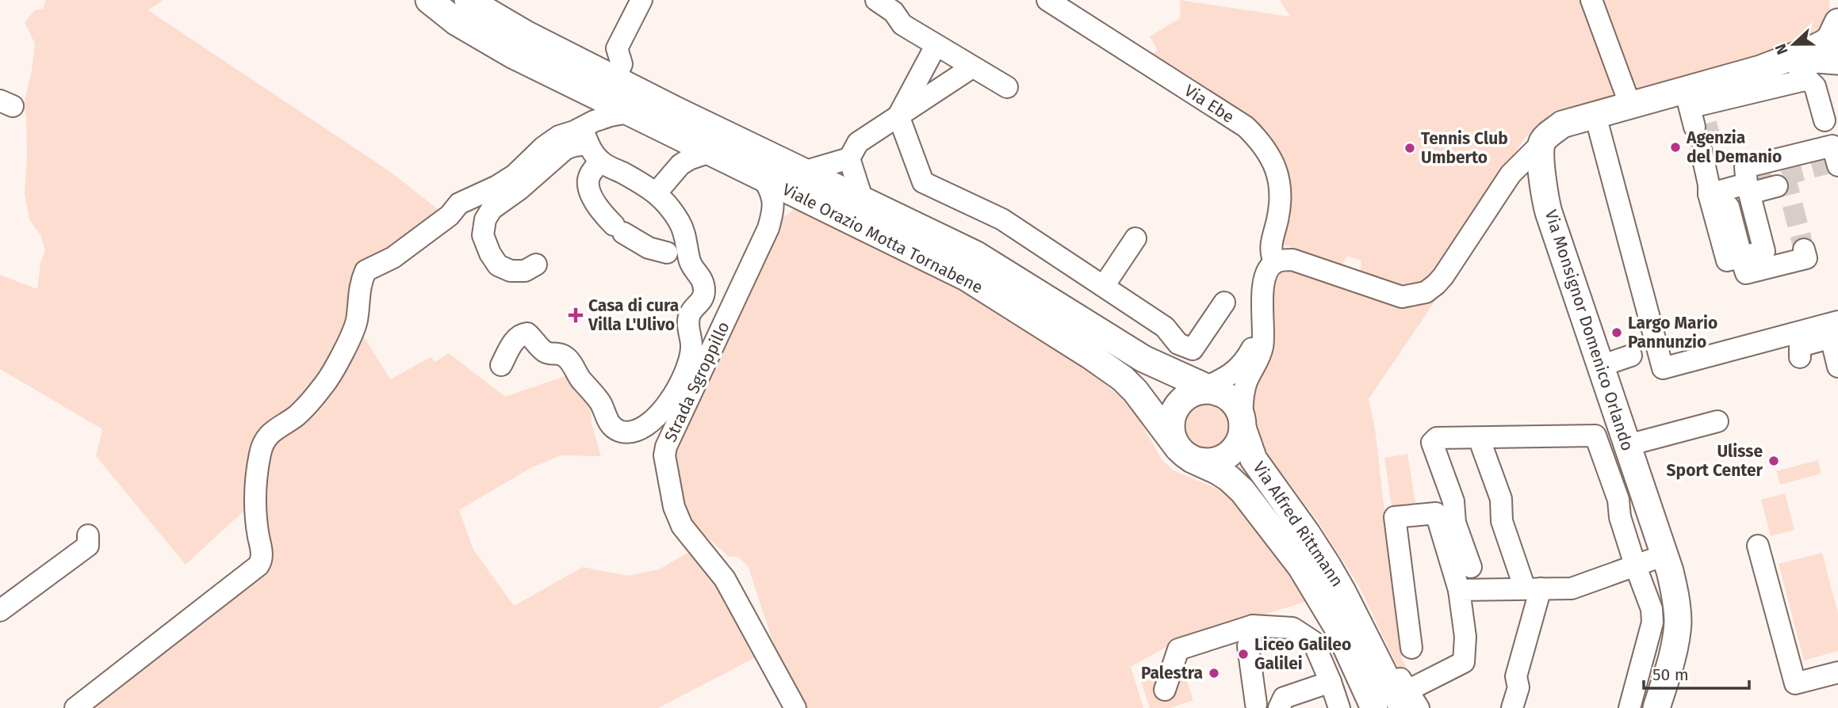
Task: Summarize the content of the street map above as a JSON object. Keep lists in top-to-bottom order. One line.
{"streets":{"main road":["Viale Orazio Motta Tornabene","Via Monsignor Domenico Orlando","Via Alfred Rittmann"],"street":["Via Ebe","Strada Sgroppillo"]},"crossings":[["Viale Orazio Motta Tornabene","Via Alfred Rittmann"]],"places":{"other":["Agenzia del Demanio","Tennis Club Umberto","Largo Mario Pannunzio","Ulisse Sport Center","Liceo Galileo Galilei","Palestra"],"health":["Casa di cura Villa L'Ulivo"]},"scale_bar":"50 m","north":"left"}
